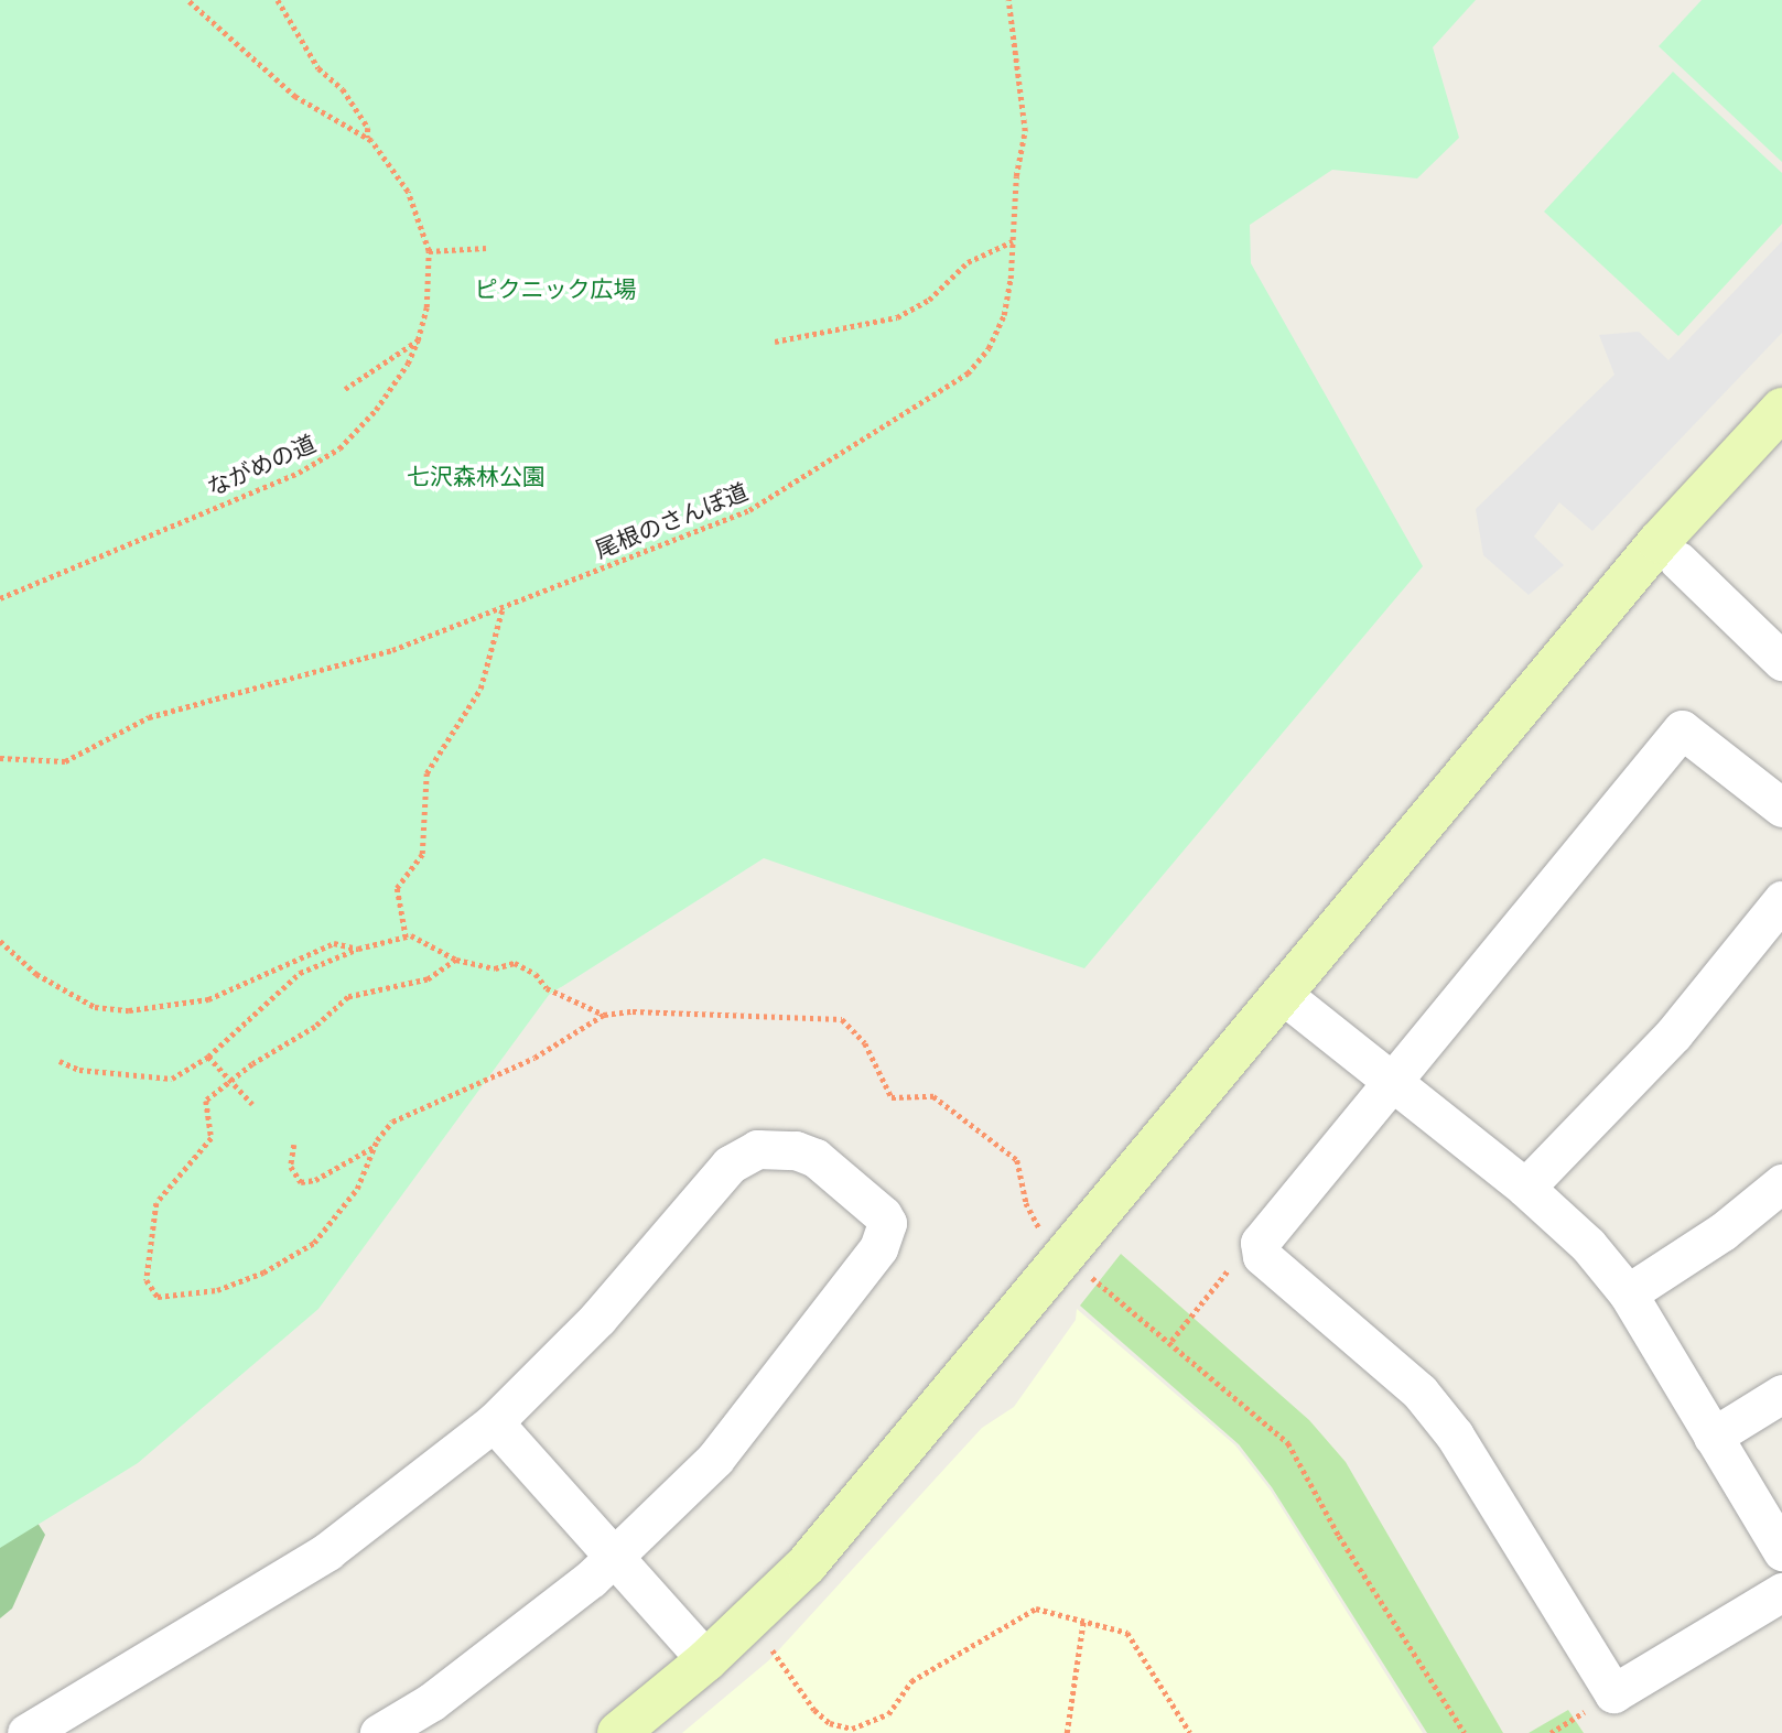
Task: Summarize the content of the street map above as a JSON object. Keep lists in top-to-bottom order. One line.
{"streets":{"path":["ながめの道","尾根のさんぽ道"]},"parks":["ピクニック広場","七沢森林公園"]}
